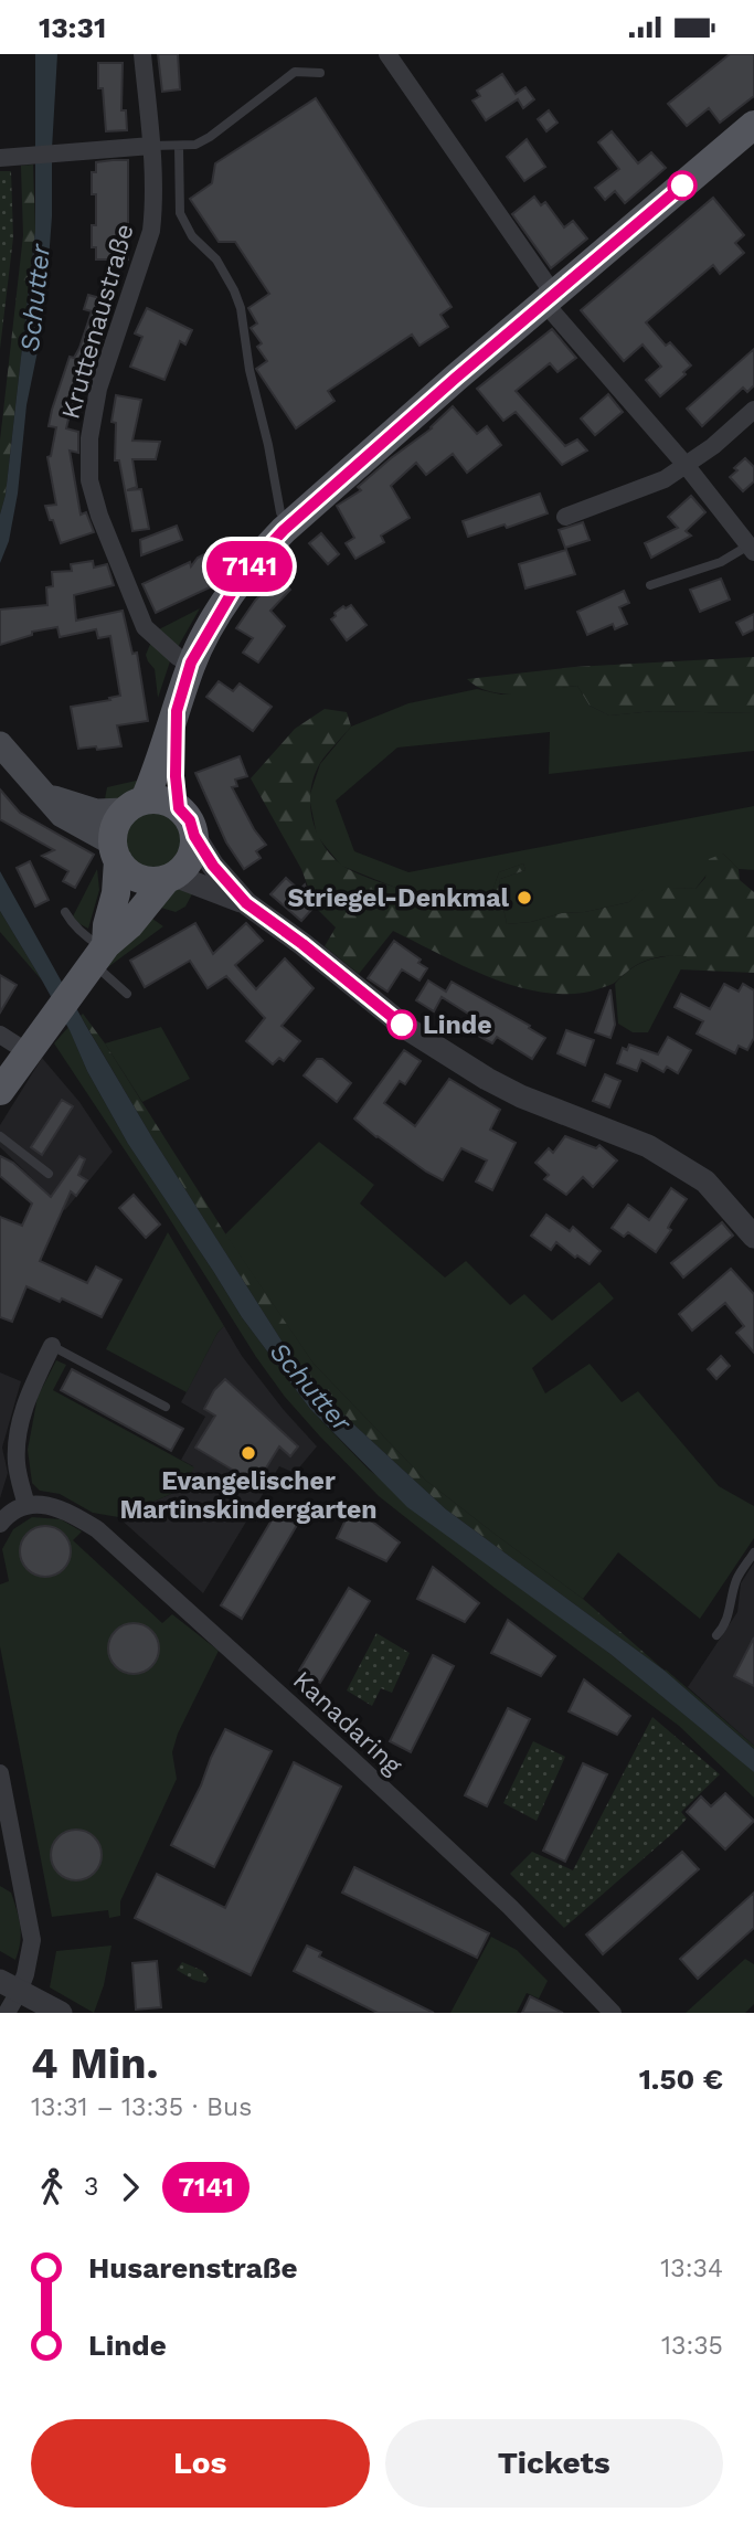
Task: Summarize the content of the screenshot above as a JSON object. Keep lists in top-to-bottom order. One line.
{"streets":{"street":["Kruttenaustraße","Kanadaring"]},"water":["Schutter"],"places":["Striegel-Denkmal","Linde","Evangelischer Martinskindergarten"],"lines":["bus line 7141"],"page":{"status":"13:31","on_map":"7141","heading":["4 Min.","13:31 – 13:35 · Bus","1.50 €"],"legs":["3","7141"],"list":[{"name":"Husarenstraße","value":"13:34"},{"name":"Linde","value":"13:35"}],"buttons":["Los","Tickets"]}}
